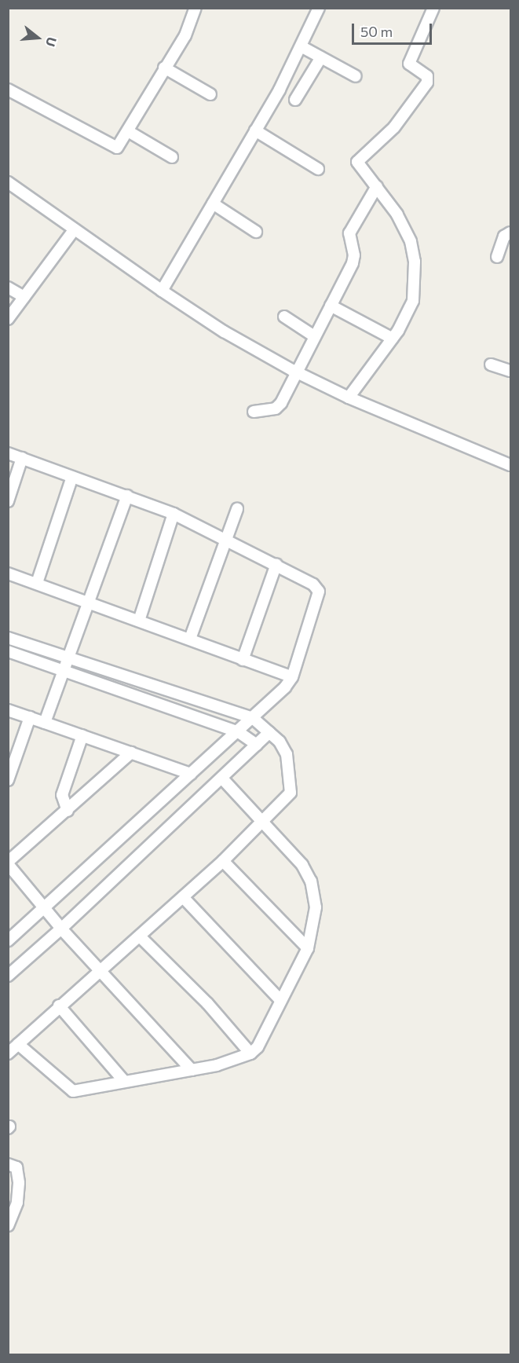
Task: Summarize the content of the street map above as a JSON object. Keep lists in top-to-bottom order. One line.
{"scale_bar":"50 m","north":"right"}
